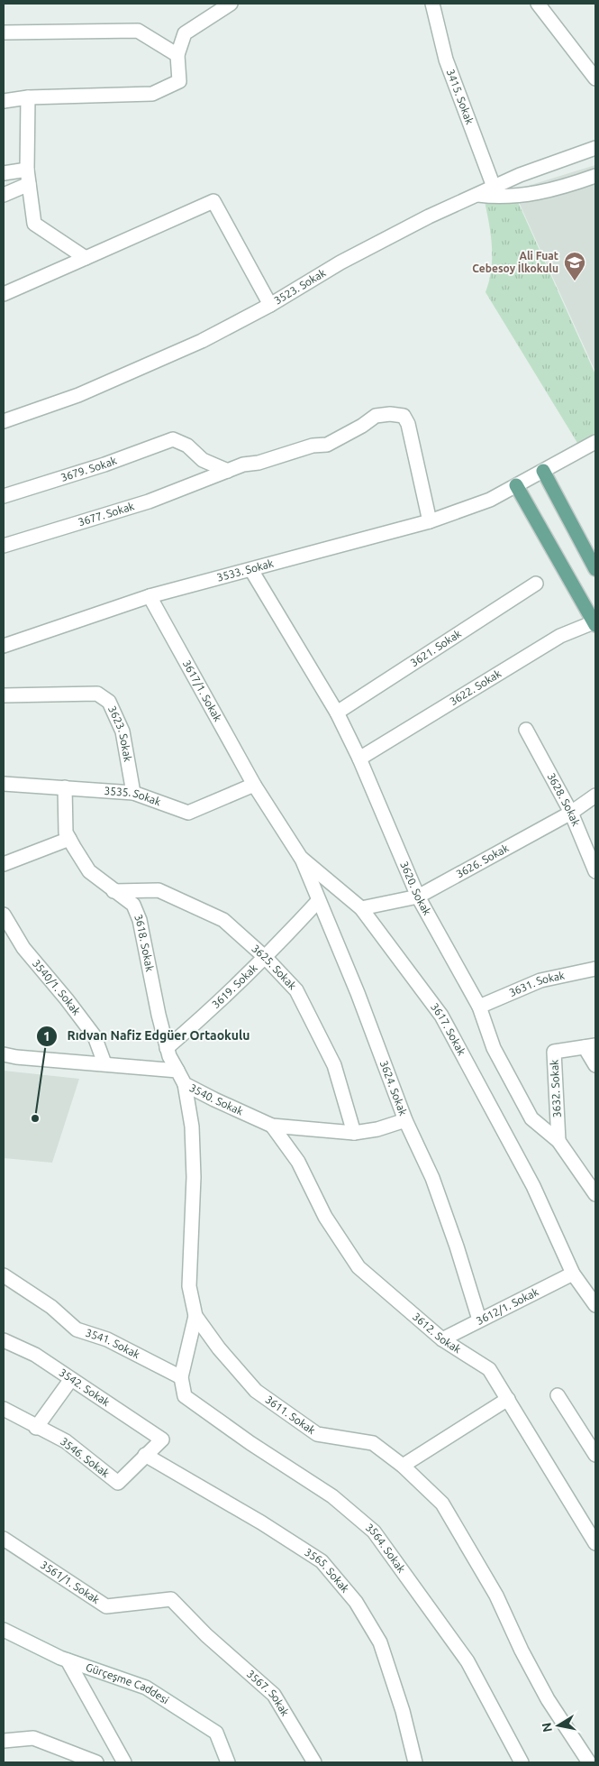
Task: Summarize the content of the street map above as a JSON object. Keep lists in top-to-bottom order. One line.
{"streets":{"street":["3415. Sokak","3523. Sokak","3679. Sokak","3677. Sokak","3533. Sokak","3621. Sokak","3622. Sokak","3617/1. Sokak","3623. Sokak","3535. Sokak","3628. Sokak","3626. Sokak","3620. Sokak","3618. Sokak","3625. Sokak","3631. Sokak","3619. Sokak","3540/1. Sokak","3617. Sokak","3624. Sokak","3632. Sokak","3540. Sokak","3612/1. Sokak","3612. Sokak","3541. Sokak","3542. Sokak","3611. Sokak","3546. Sokak","3564. Sokak","3565. Sokak","3561/1. Sokak","Gürçeşme Caddesi","3567. Sokak"]},"crossings":[["3415. Sokak","3523. Sokak"],["3679. Sokak","3677. Sokak"],["3677. Sokak","3533. Sokak"],["3533. Sokak","3617/1. Sokak"],["3533. Sokak","3620. Sokak"],["3621. Sokak","3620. Sokak"],["3622. Sokak","3620. Sokak"],["3617/1. Sokak","3535. Sokak"],["3617/1. Sokak","3617. Sokak"],["3623. Sokak","3535. Sokak"],["3535. Sokak","3618. Sokak"],["3535. Sokak","3617. Sokak"],["3628. Sokak","3626. Sokak"],["3626. Sokak","3620. Sokak"],["3626. Sokak","3617. Sokak"],["3620. Sokak","3631. Sokak"],["3620. Sokak","3632. Sokak"],["3618. Sokak","3625. Sokak"],["3618. Sokak","3619. Sokak"],["3618. Sokak","3540. Sokak"],["3625. Sokak","3619. Sokak"],["3625. Sokak","3540. Sokak"],["3619. Sokak","3624. Sokak"],["3617. Sokak","3624. Sokak"],["3617. Sokak","3612/1. Sokak"],["3624. Sokak","3540. Sokak"],["3624. Sokak","3612/1. Sokak"],["3540. Sokak","3612. Sokak"],["3540. Sokak","3611. Sokak"],["3612/1. Sokak","3612. Sokak"],["3541. Sokak","3564. Sokak"],["3542. Sokak","3546. Sokak"],["3542. Sokak","3565. Sokak"],["3546. Sokak","3565. Sokak"],["3561/1. Sokak","3567. Sokak"]],"places":{"school or university":["Ali Fuat Cebesoy İlkokulu"],"other":["Rıdvan Nafiz Edgüer Ortaokulu"]},"north":"left"}
